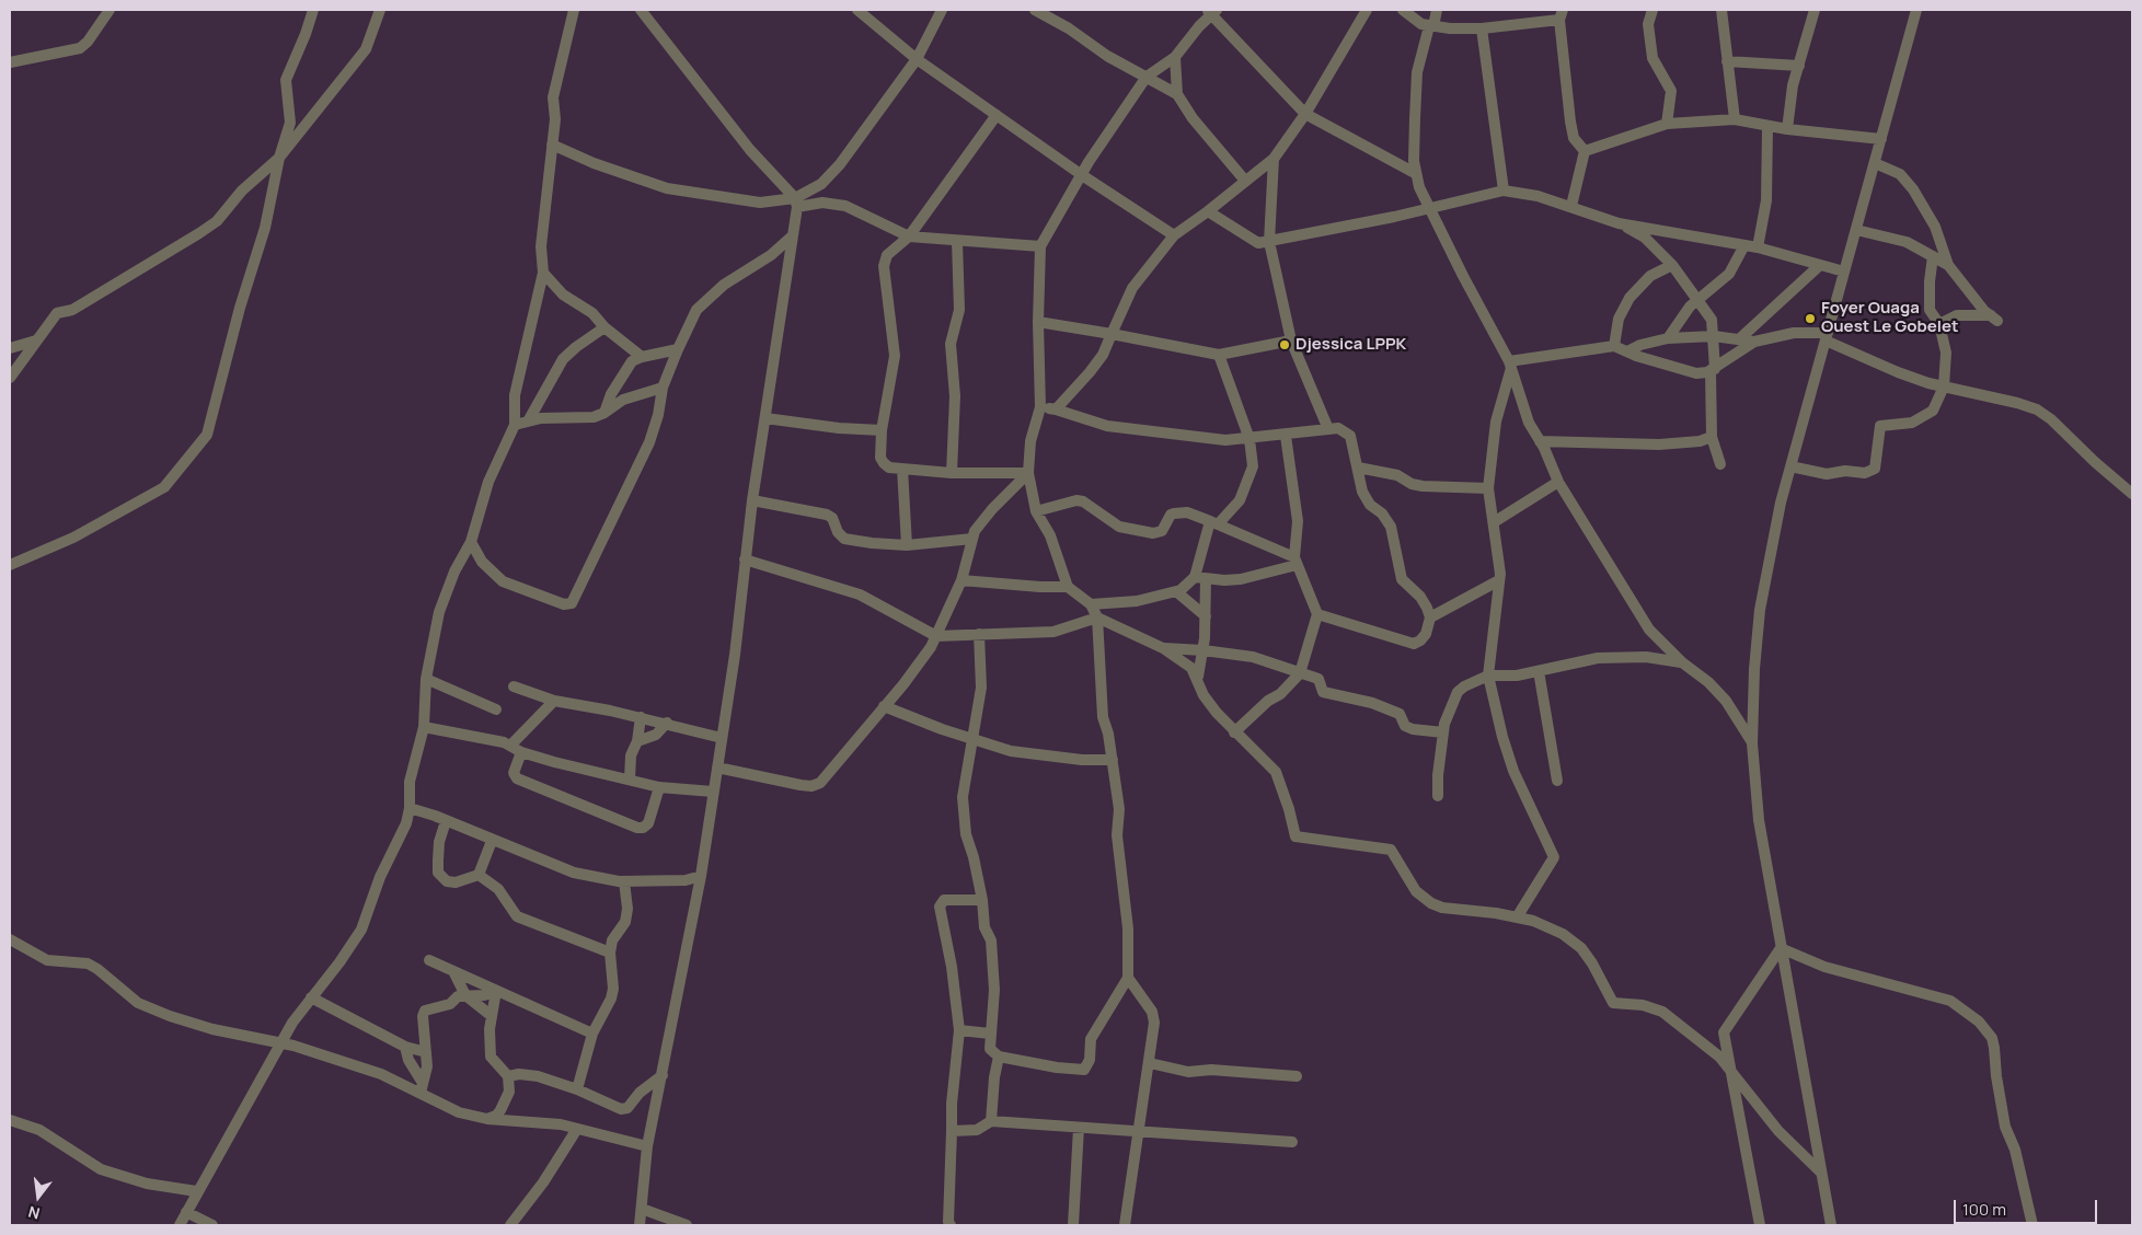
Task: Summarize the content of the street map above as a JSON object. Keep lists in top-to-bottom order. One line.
{"places":["Foyer Ouaga Ouest Le Gobelet","Djessica LPPK"],"scale_bar":"100 m","north":"bottom"}
